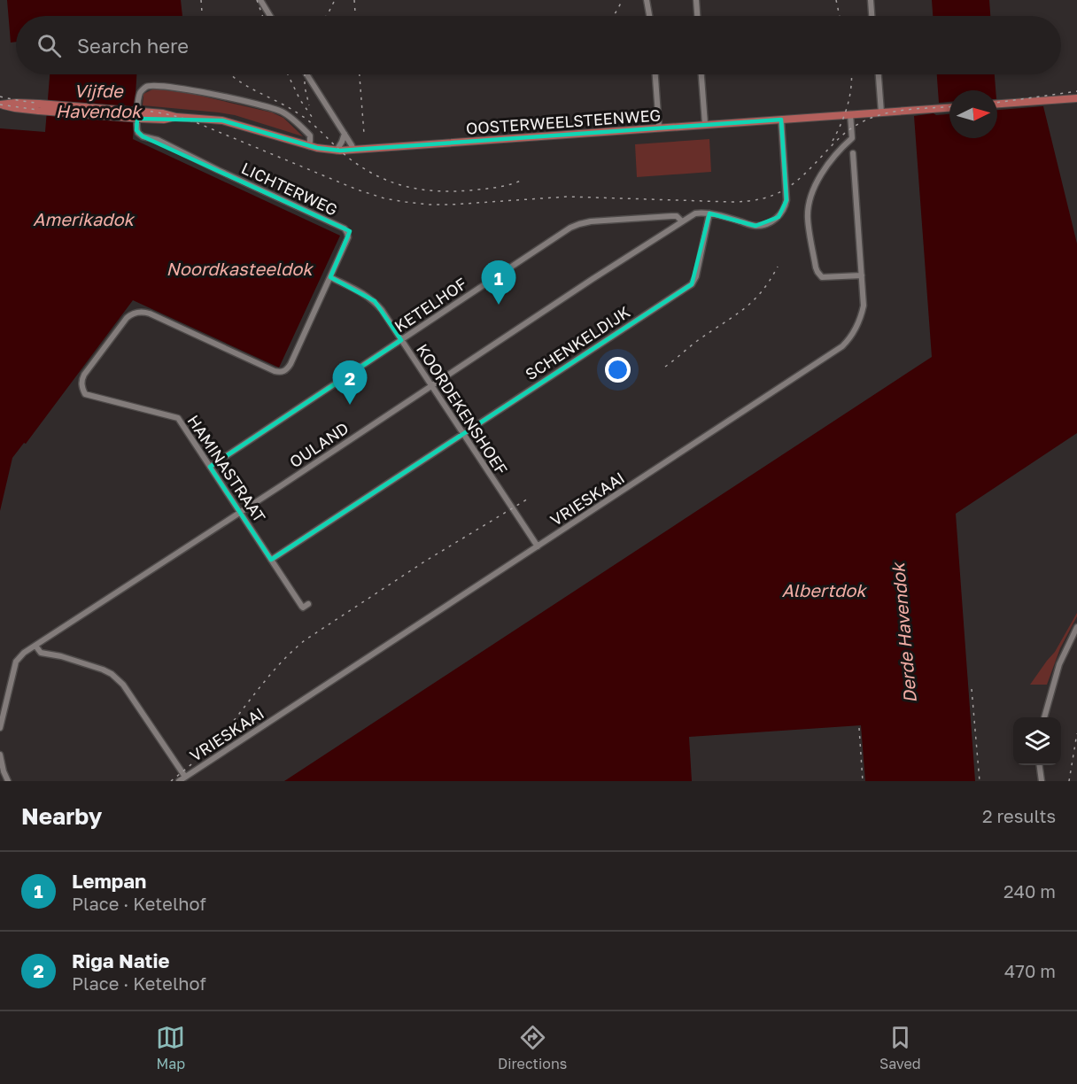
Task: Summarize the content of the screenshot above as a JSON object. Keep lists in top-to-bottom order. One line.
{"streets":{"main road":["OOSTERWEELSTEENWEG"],"street":["LICHTERWEG","KETELHOF","SCHENKELDIJK","KOORDEKENSHOEF","OULAND","HAMINASTRAAT","VRIESKAAI"]},"crossings":[["OOSTERWEELSTEENWEG","LICHTERWEG"],["LICHTERWEG","KOORDEKENSHOEF"],["LICHTERWEG","HAMINASTRAAT"],["KETELHOF","KOORDEKENSHOEF"],["KETELHOF","OULAND"],["KETELHOF","HAMINASTRAAT"],["SCHENKELDIJK","KOORDEKENSHOEF"],["SCHENKELDIJK","OULAND"],["SCHENKELDIJK","HAMINASTRAAT"],["KOORDEKENSHOEF","OULAND"],["KOORDEKENSHOEF","VRIESKAAI"],["OULAND","HAMINASTRAAT"]],"water":["Vijfde Havendok","Amerikadok","Noordkasteeldok","Albertdok","Derde Havendok"],"north":"right","page":{"search":"Search here","pins":["1","2"],"heading":["Nearby","2 results"],"list":[{"mark":"1","name":"Lempan","note":"Place · Ketelhof","value":"240 m"},{"mark":"2","name":"Riga Natie","note":"Place · Ketelhof","value":"470 m"}],"nav":["Map","Directions","Saved"]}}
